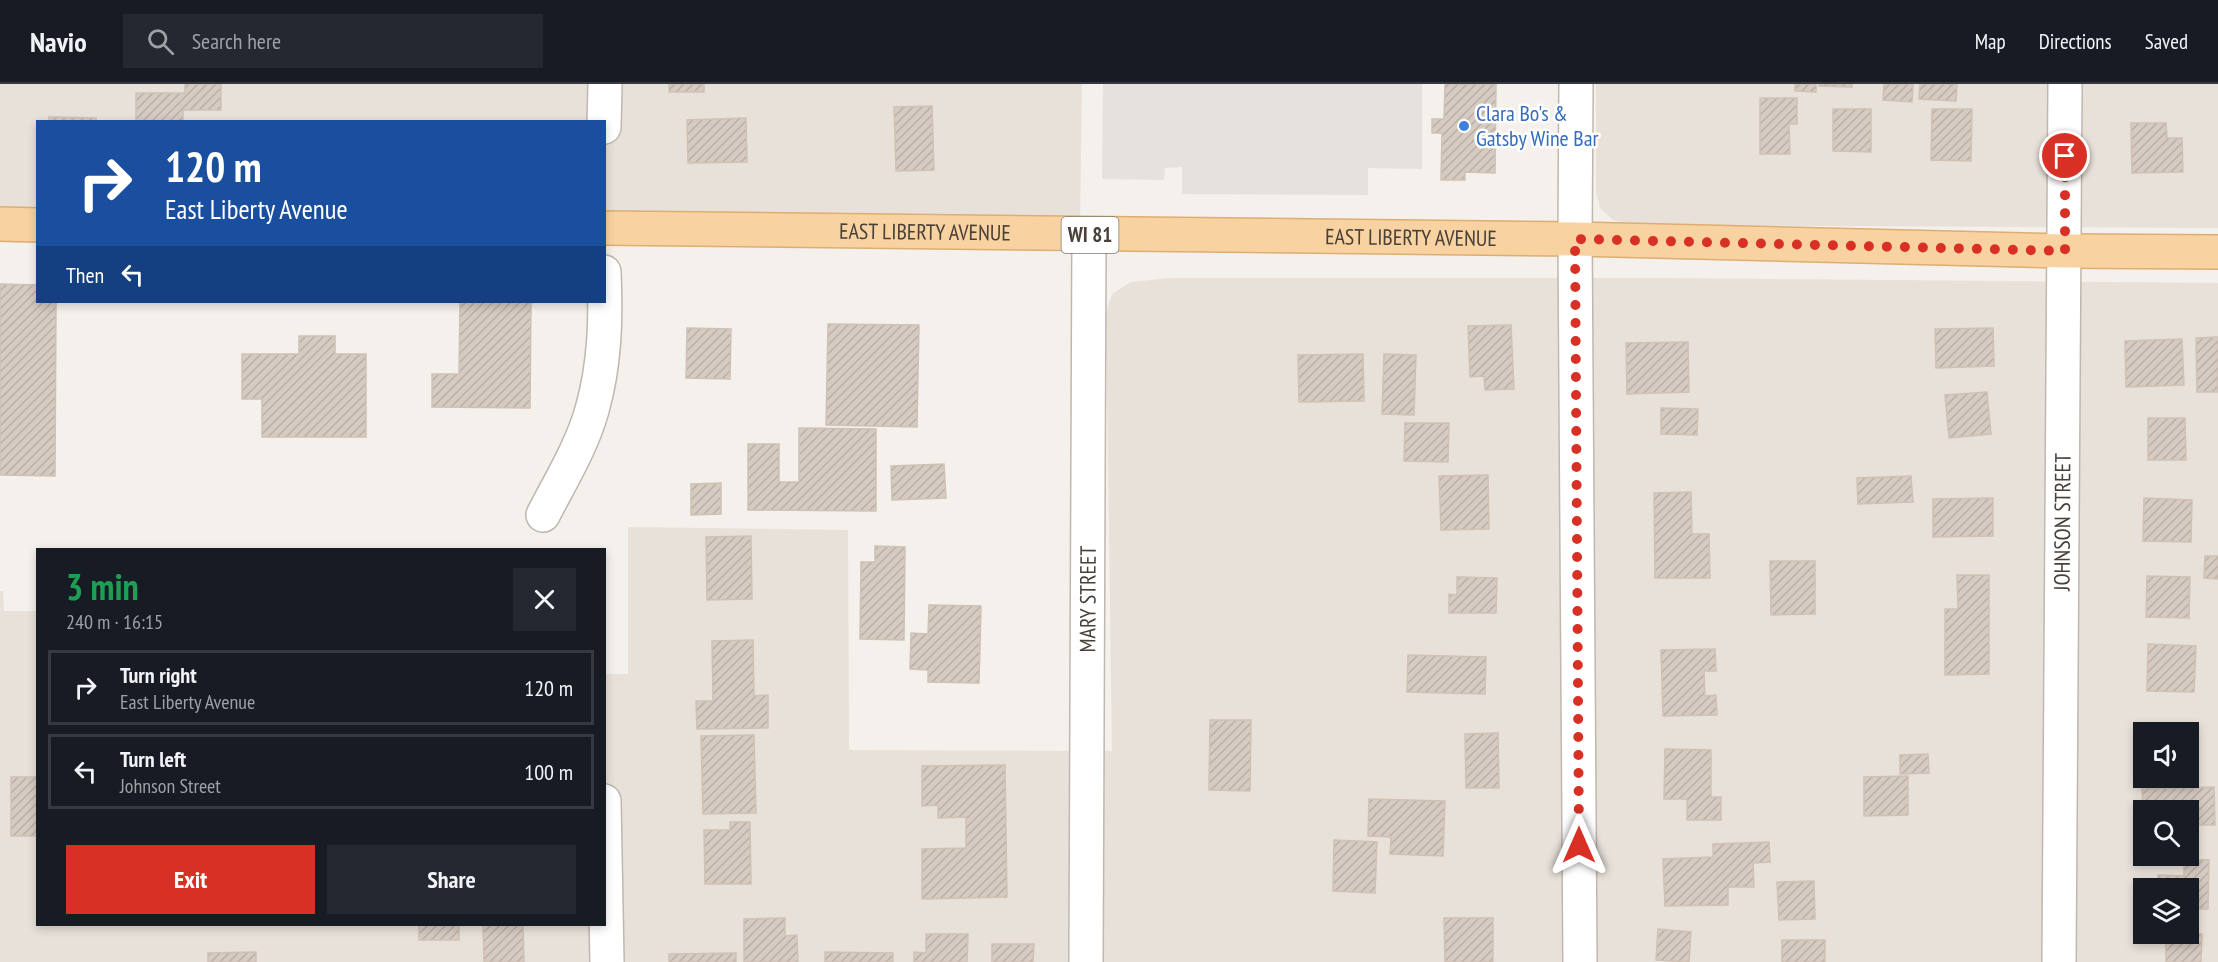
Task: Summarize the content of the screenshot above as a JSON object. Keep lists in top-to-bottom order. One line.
{"streets":{"main road":["EAST LIBERTY AVENUE","WI 81"],"street":["JOHNSON STREET","MARY STREET"]},"crossings":[["EAST LIBERTY AVENUE","JOHNSON STREET"],["EAST LIBERTY AVENUE","MARY STREET"]],"places":["Clara Bo's & Gatsby Wine Bar"],"page":{"header":"Navio","search":"Search here","nav":["Map","Directions","Saved"],"turn":["120 m","East Liberty Avenue"],"then":"Then","heading":["3 min","240 m · 16:15"],"list":[{"name":"Turn right","note":"East Liberty Avenue","value":"120 m"},{"name":"Turn left","note":"Johnson Street","value":"100 m"}],"buttons":["Exit","Share"]}}
